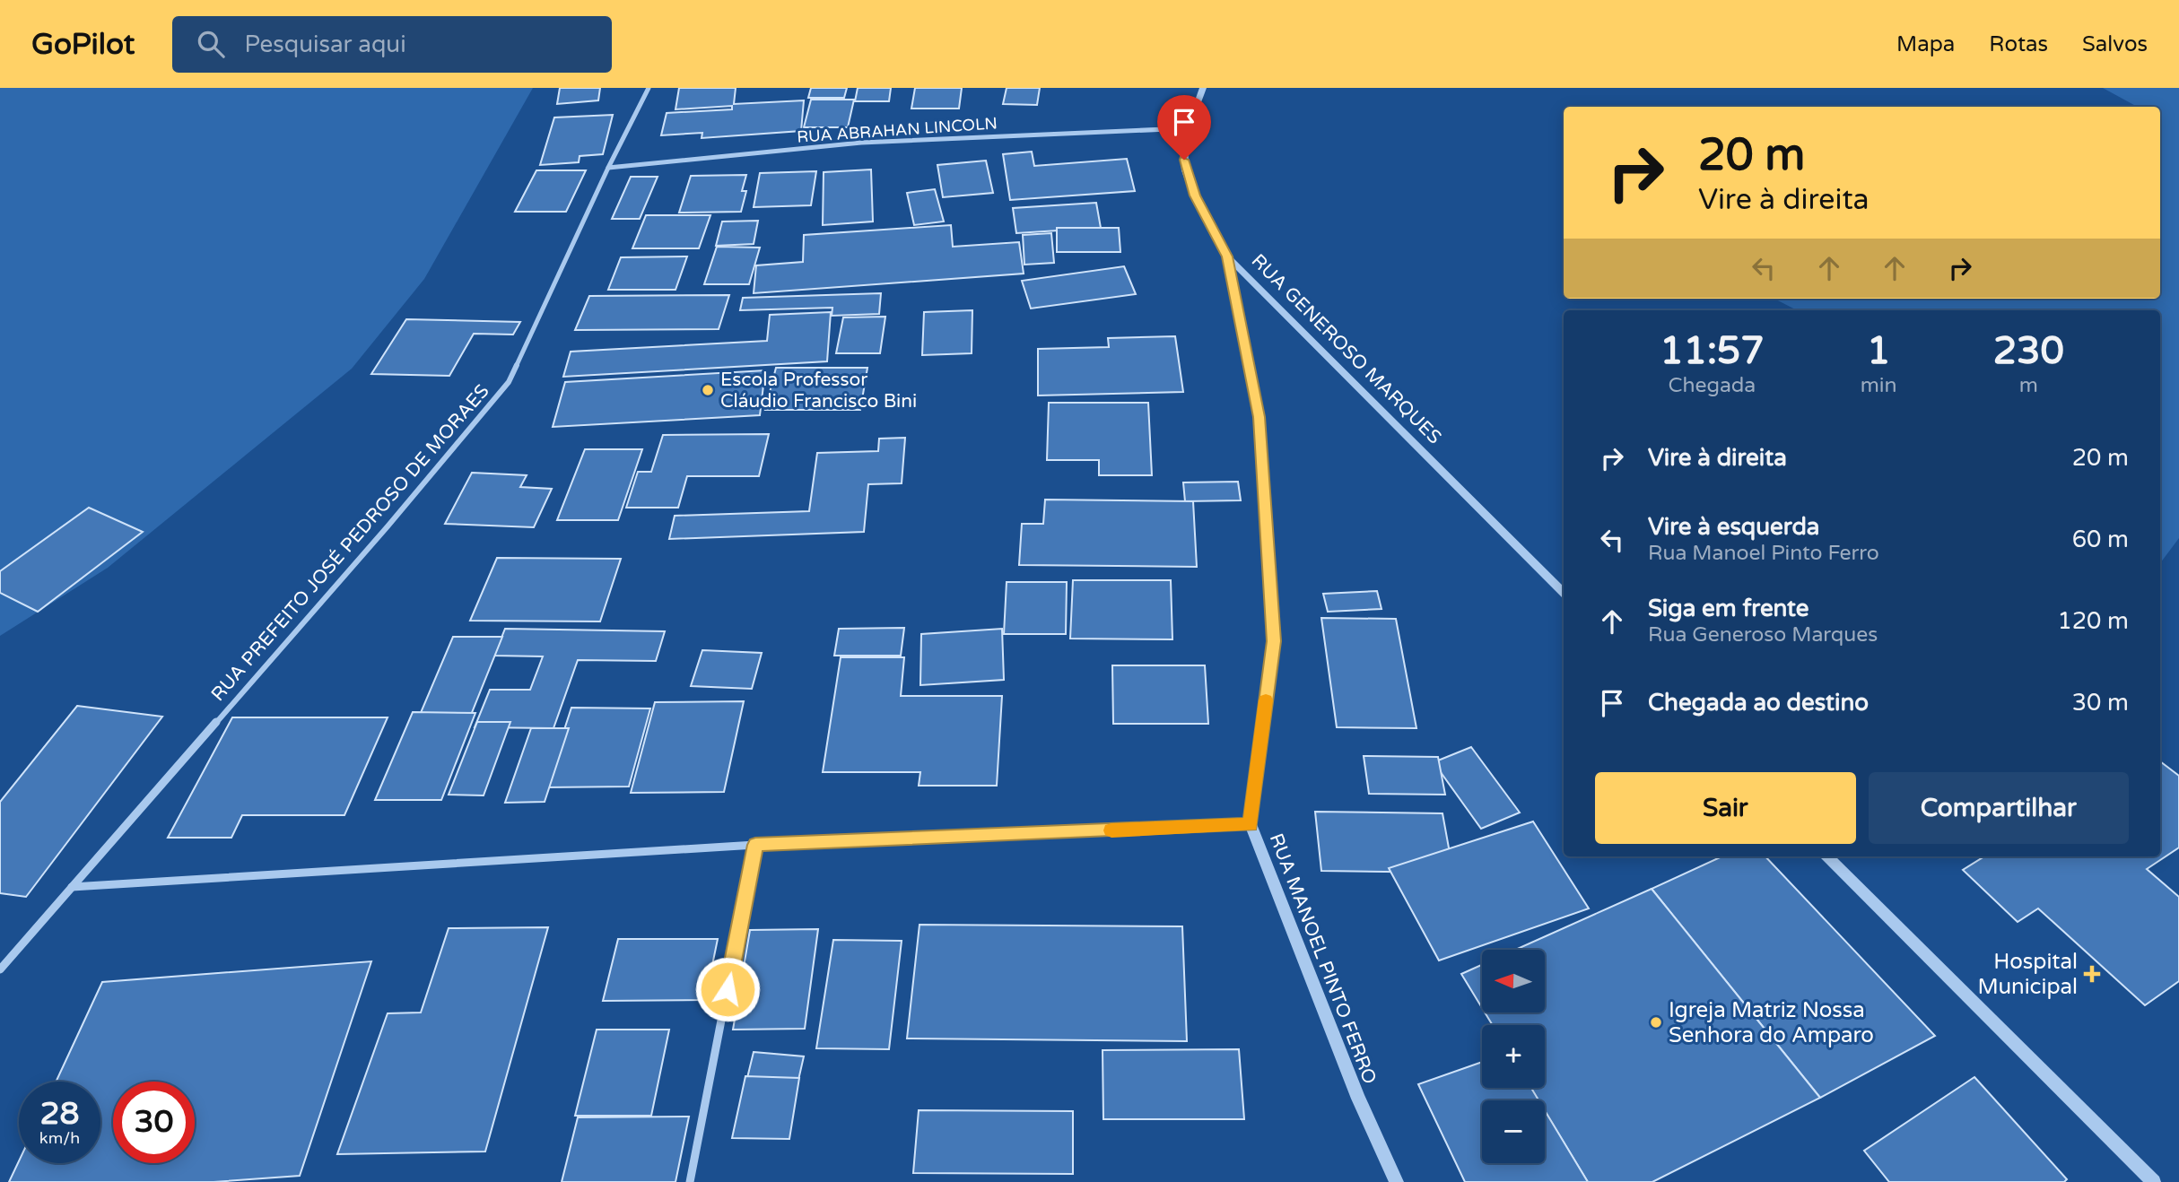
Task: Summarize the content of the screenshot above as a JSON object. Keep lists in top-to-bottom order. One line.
{"streets":{"street":["RUA ABRAHAN LINCOLN","RUA GENEROSO MARQUES","RUA PREFEITO JOSÉ PEDROSO DE MORAES","RUA MANOEL PINTO FERRO"]},"crossings":[["RUA ABRAHAN LINCOLN","RUA GENEROSO MARQUES"],["RUA ABRAHAN LINCOLN","RUA PREFEITO JOSÉ PEDROSO DE MORAES"],["RUA GENEROSO MARQUES","RUA MANOEL PINTO FERRO"]],"places":{"other":["Escola Professor Cláudio Francisco Bini","Igreja Matriz Nossa Senhora do Amparo"],"health":["Hospital Municipal"]},"north":"left","page":{"header":"GoPilot","search":"Pesquisar aqui","nav":["Mapa","Rotas","Salvos"],"turn":["20 m","Vire à direita"],"eta":["11:57","Chegada","1","min","230","m"],"list":[{"name":"Vire à direita","value":"20 m"},{"name":"Vire à esquerda","note":"Rua Manoel Pinto Ferro","value":"60 m"},{"name":"Siga em frente","note":"Rua Generoso Marques","value":"120 m"},{"name":"Chegada ao destino","value":"30 m"}],"buttons":["Sair","Compartilhar"],"map_buttons":["+","−"],"speed":"28 km/h","limit":"30"}}
